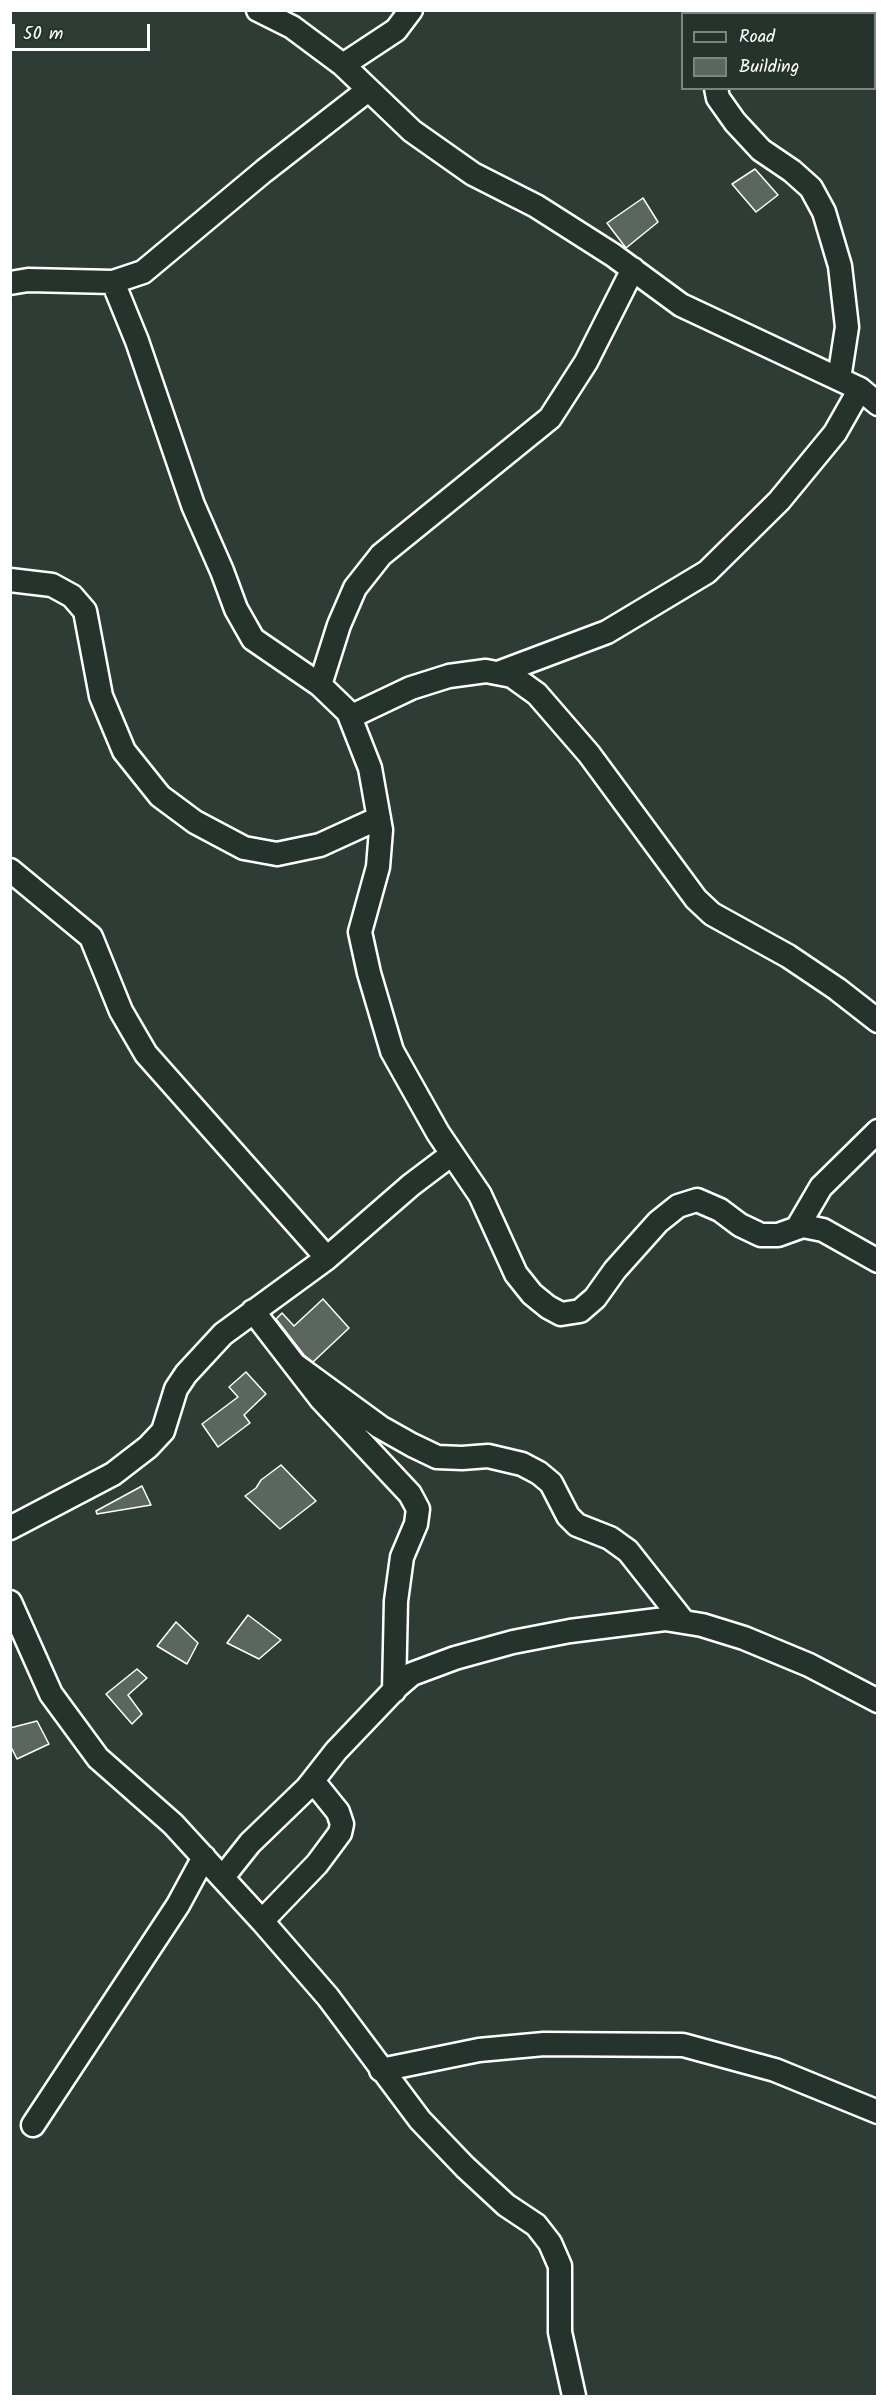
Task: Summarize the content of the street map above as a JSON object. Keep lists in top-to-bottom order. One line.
{"legend":["Road","Building"],"scale_bar":"50 m"}
